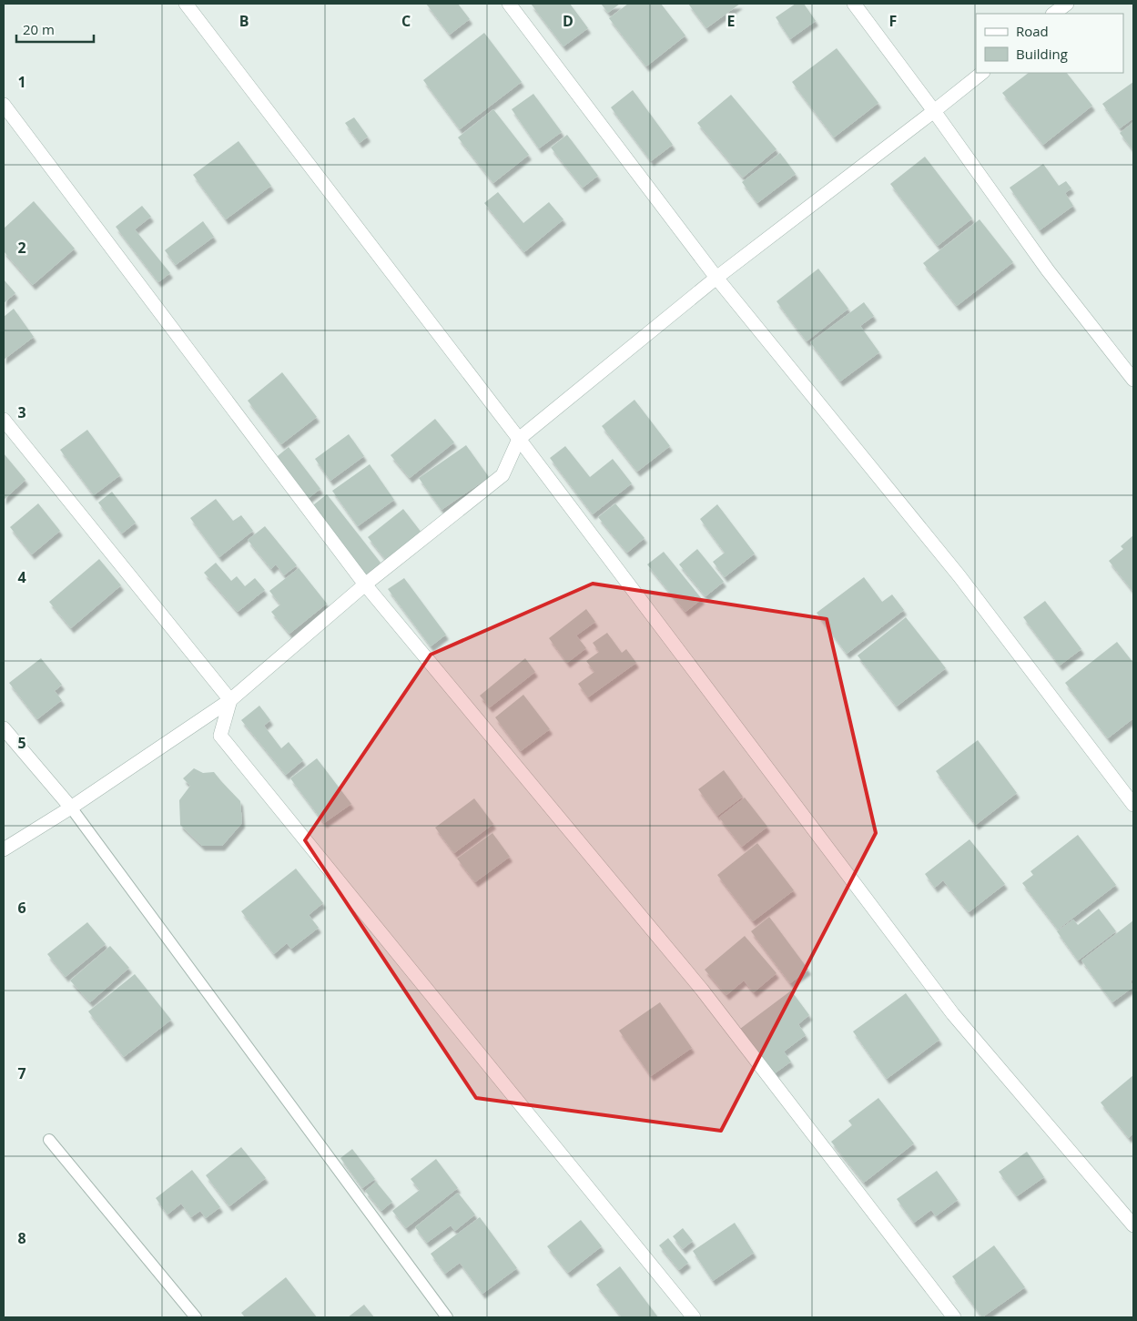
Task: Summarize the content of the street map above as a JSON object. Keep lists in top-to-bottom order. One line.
{"legend":["Road","Building"],"scale_bar":"20 m","grid":{"columns":["B","C","D","E","F"],"rows":["1","2","3","4","5","6","7","8"]}}
